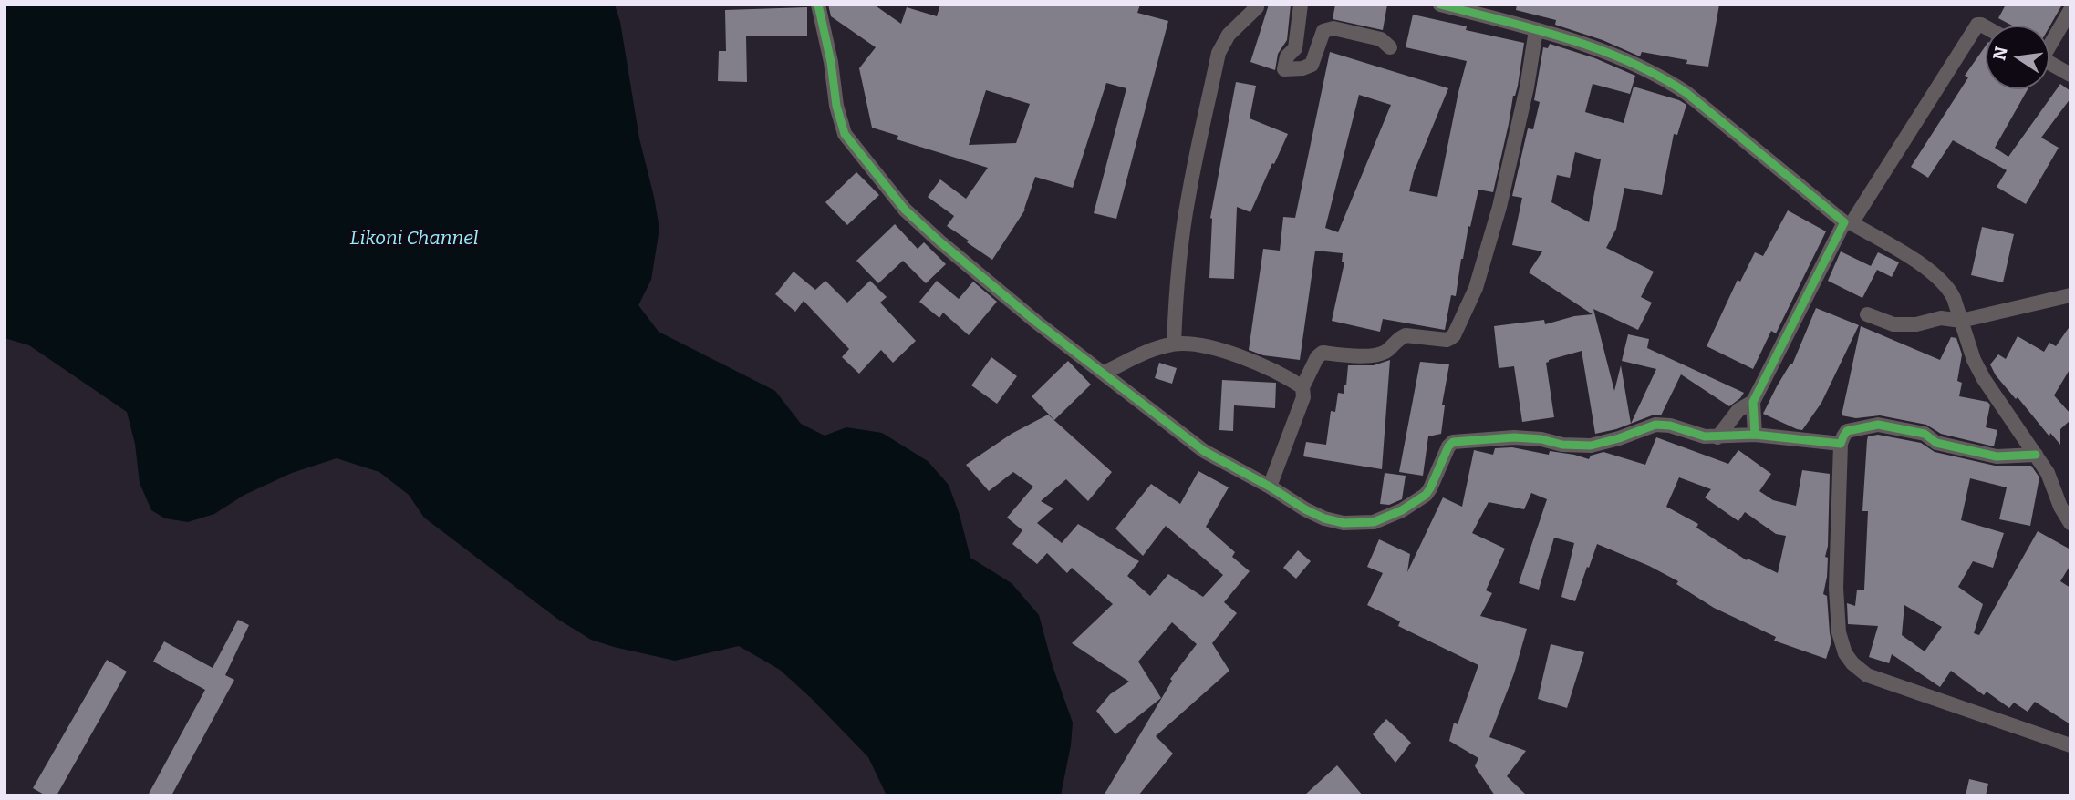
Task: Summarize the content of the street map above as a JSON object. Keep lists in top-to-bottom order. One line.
{"water":["Likoni Channel"],"north":"left"}
